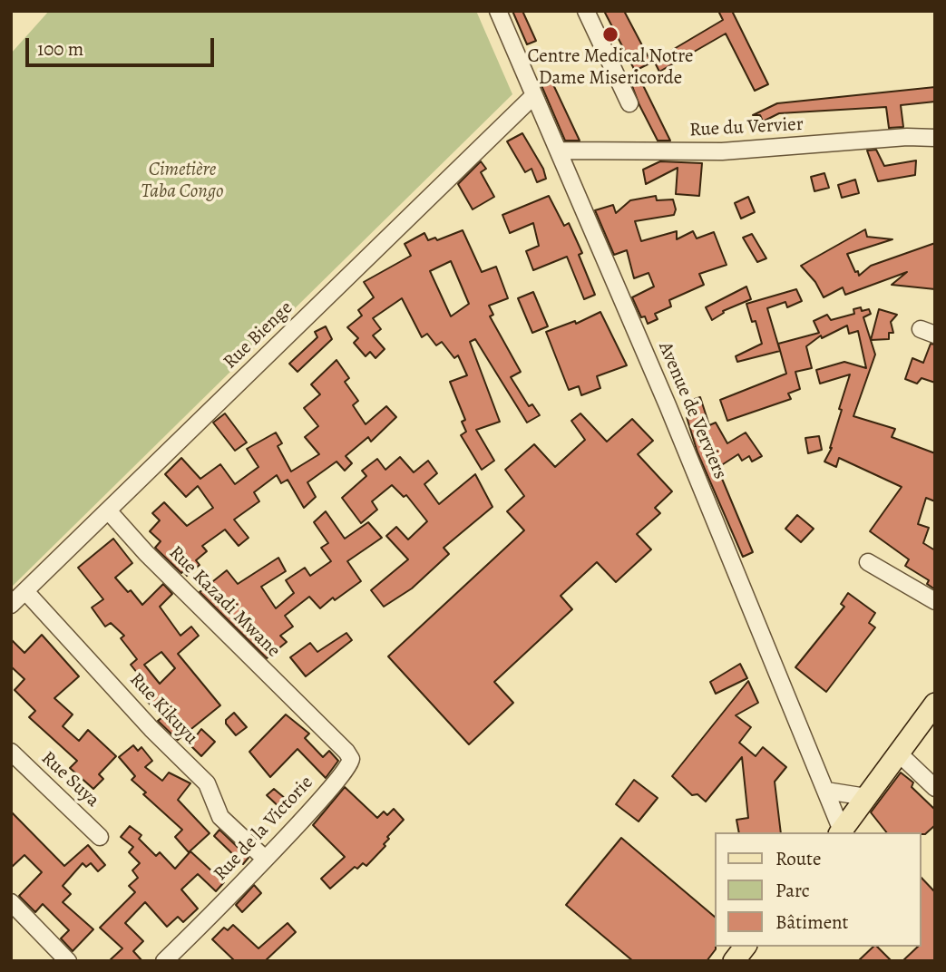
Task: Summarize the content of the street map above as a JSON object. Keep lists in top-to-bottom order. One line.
{"streets":{"street":["Rue du Vervier","Rue Bienge","Avenue de Verviers","Rue Kazadi Mwane","Rue Kikuyu","Rue Suya","Rue de la Victorie"]},"crossings":[["Rue du Vervier","Avenue de Verviers"],["Rue Bienge","Avenue de Verviers"],["Rue Bienge","Rue Kazadi Mwane"],["Rue Bienge","Rue Kikuyu"],["Rue Kazadi Mwane","Rue de la Victorie"],["Rue Kikuyu","Rue de la Victorie"]],"parks":["Cimetière Taba Congo"],"places":["Centre Medical Notre Dame Misericorde"],"legend":["Route","Parc","Bâtiment"],"scale_bar":"100 m"}
